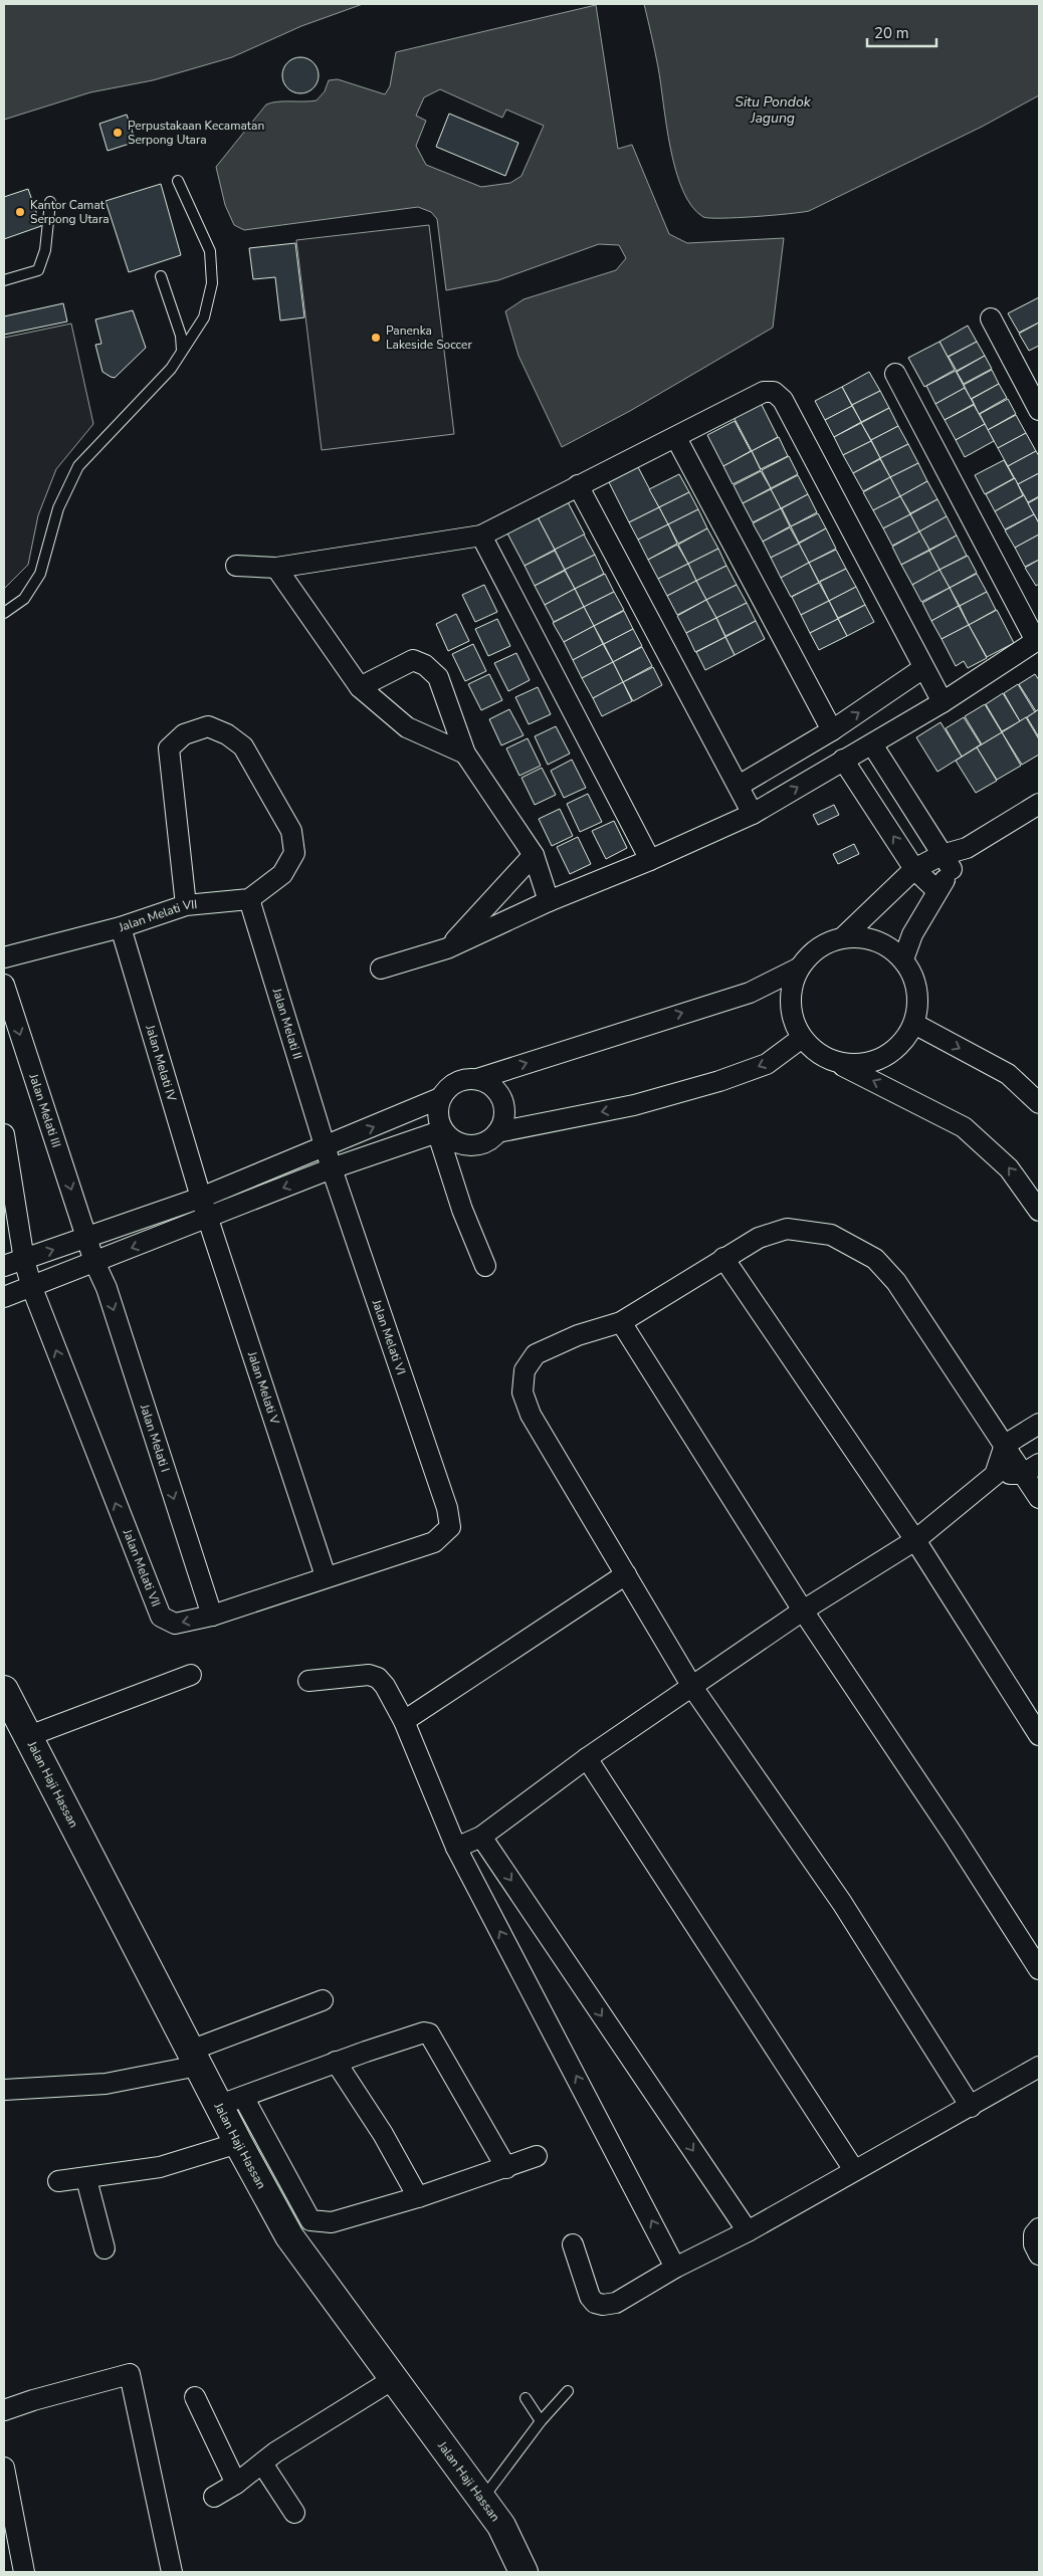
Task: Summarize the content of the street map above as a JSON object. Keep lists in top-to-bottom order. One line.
{"streets":{"street":["Jalan Melati VII","Jalan Melati II","Jalan Melati IV","Jalan Melati III","Jalan Melati VI","Jalan Melati V","Jalan Melati I","Jalan Haji Hassan"]},"crossings":[["Jalan Melati VII","Jalan Melati II"],["Jalan Melati VII","Jalan Melati IV"],["Jalan Melati VII","Jalan Melati VI"],["Jalan Melati VII","Jalan Melati V"],["Jalan Melati VII","Jalan Melati I"],["Jalan Melati II","Jalan Melati VI"],["Jalan Melati IV","Jalan Melati V"],["Jalan Melati III","Jalan Melati I"]],"one_way":["Jalan Melati VII","Jalan Melati I"],"water":["Situ Pondok Jagung"],"places":["Perpustakaan Kecamatan Serpong Utara","Kantor Camat Serpong Utara","Panenka Lakeside Soccer"],"scale_bar":"20 m"}
